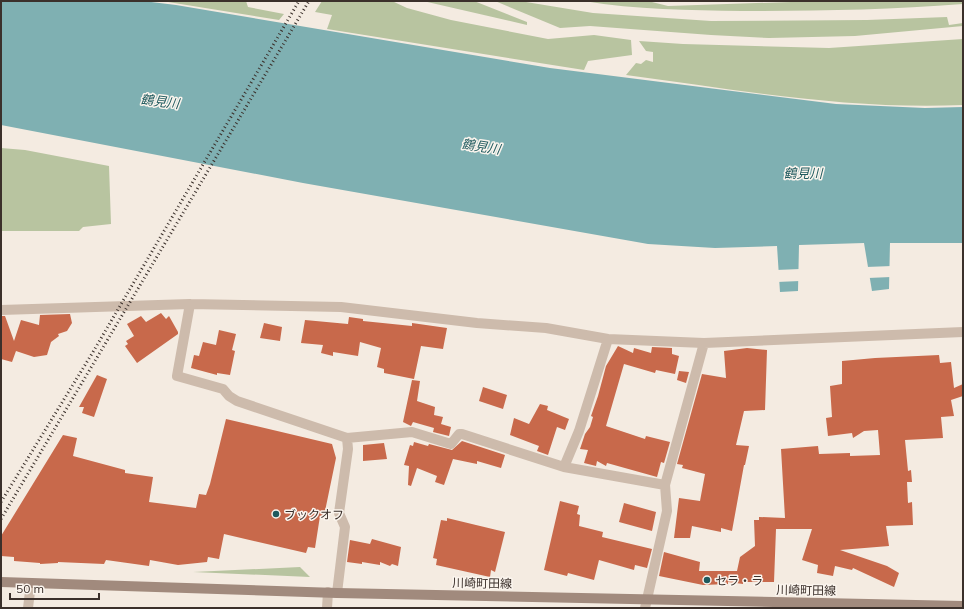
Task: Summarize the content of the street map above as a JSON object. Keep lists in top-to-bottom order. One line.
{"streets":{"main road":["川崎町田線"]},"water":["鶴見川"],"places":["ブックオフ","セラ・ラ"],"scale_bar":"50 m"}
